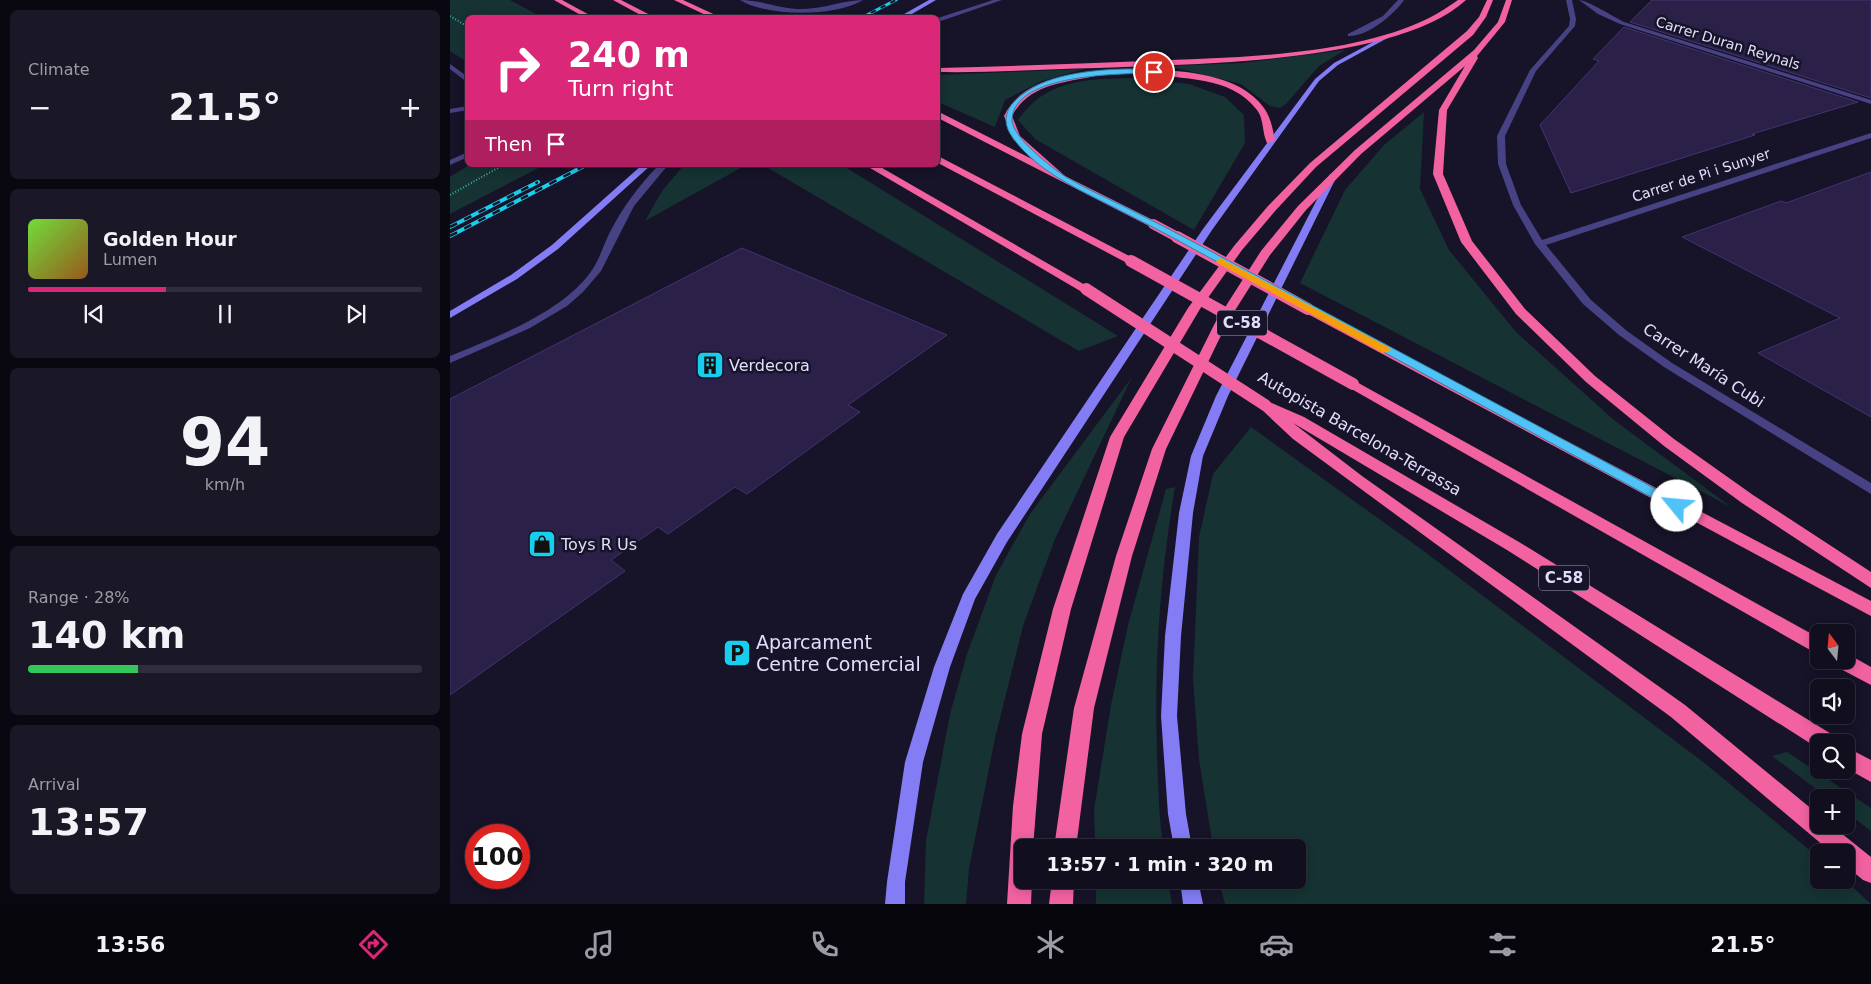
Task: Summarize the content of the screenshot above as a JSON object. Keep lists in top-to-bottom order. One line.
{"streets":{"highway":["C-58","Autopista Barcelona-Terrassa"],"street":["Carrer Duran Reynals","Carrer de Pi i Sunyer","Carrer María Cubi"]},"crossings":[["Carrer de Pi i Sunyer","Carrer María Cubi"]],"places":{"building":["Verdecora"],"shop":["Toys R Us"],"parking":["Aparcament Centre Comercial"]},"north":"top","page":{"tile":["Climate",["94","km/h"],["Range · 28%","140 km"],["Arrival","13:57"]],"turn":["240 m","Turn right"],"heat":["−","21.5°","+"],"then":"Then","song":["Golden Hour","Lumen"],"map_buttons":["+","−"],"limit":"100","trip":"13:57 · 1 min · 320 m","tabs":["13:56","21.5°"]}}
